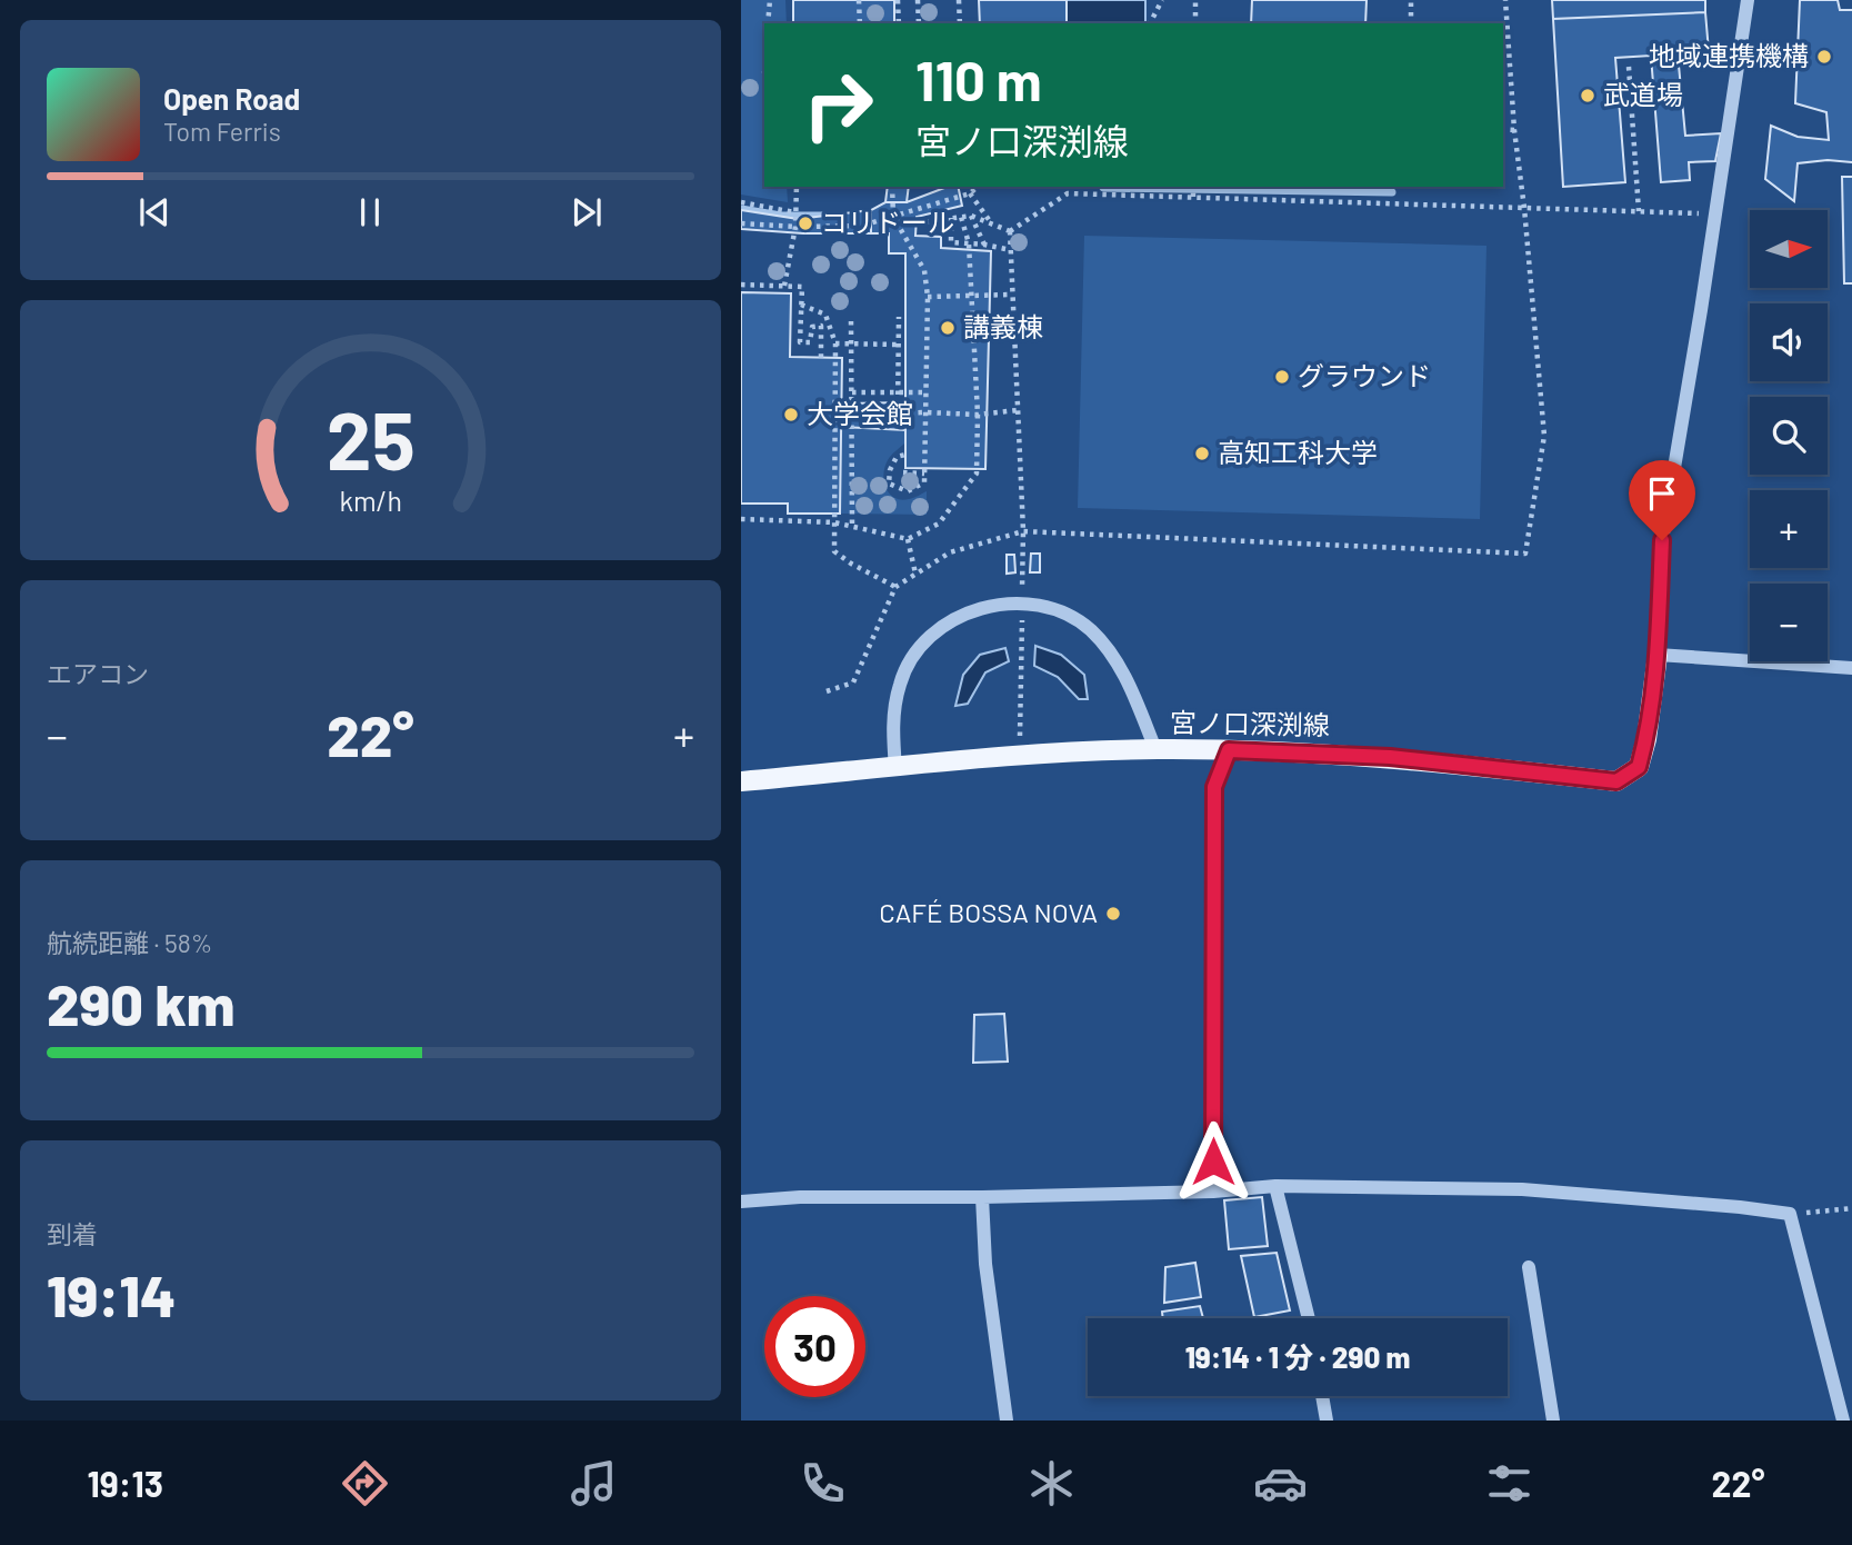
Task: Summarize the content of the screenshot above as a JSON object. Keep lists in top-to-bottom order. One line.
{"streets":{"main road":["宮ノ口深渕線"]},"places":["地域連携機構","武道場","コリドール","講義棟","グラウンド","大学会館","高知工科大学","CAFÉ BOSSA NOVA"],"north":"right","page":{"turn":["110 m","宮ノ口深渕線"],"song":["Open Road","Tom Ferris"],"map_buttons":["+","−"],"tile":["エアコン",["航続距離 · 58%","290 km"],["到着","19:14"]],"heat":["−","22°","+"],"limit":"30","trip":"19:14 · 1 分 · 290 m","tabs":["19:13","22°"],"gauge":["25","km/h"]}}
